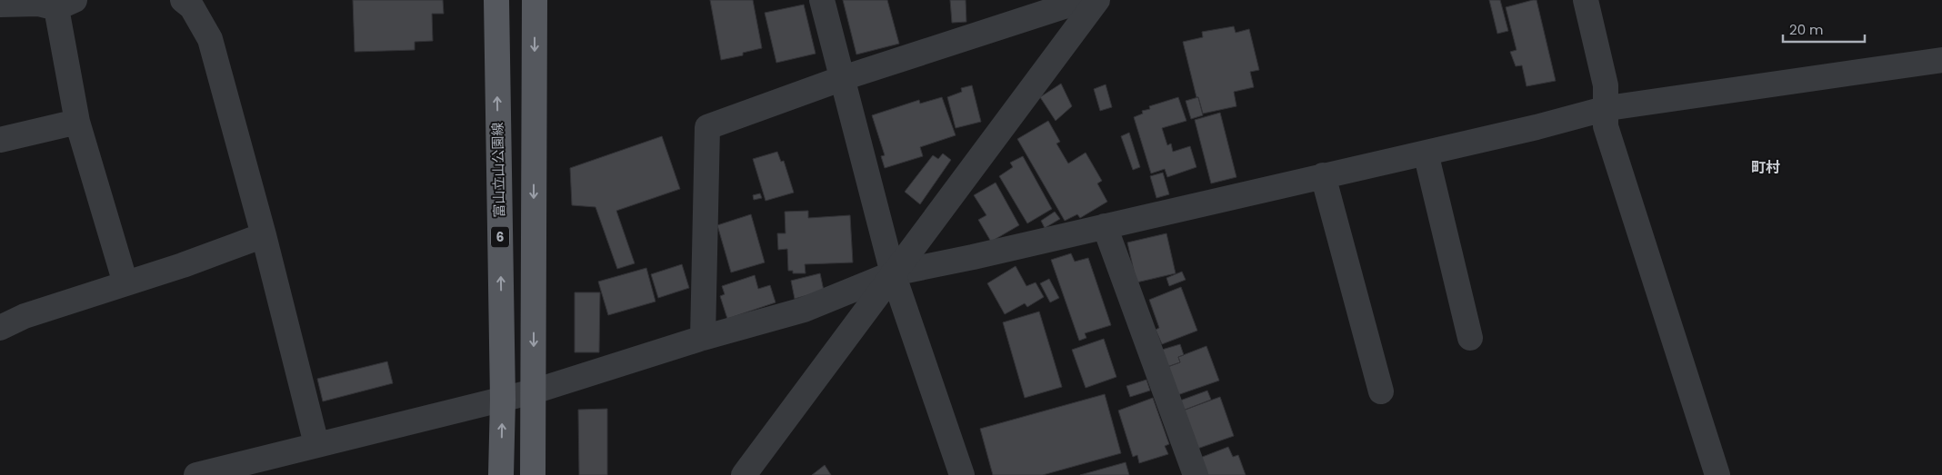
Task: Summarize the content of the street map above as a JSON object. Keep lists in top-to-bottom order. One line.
{"streets":{"main road":["富山立山公園線","6"]},"districts":["町村"],"scale_bar":"20 m"}
